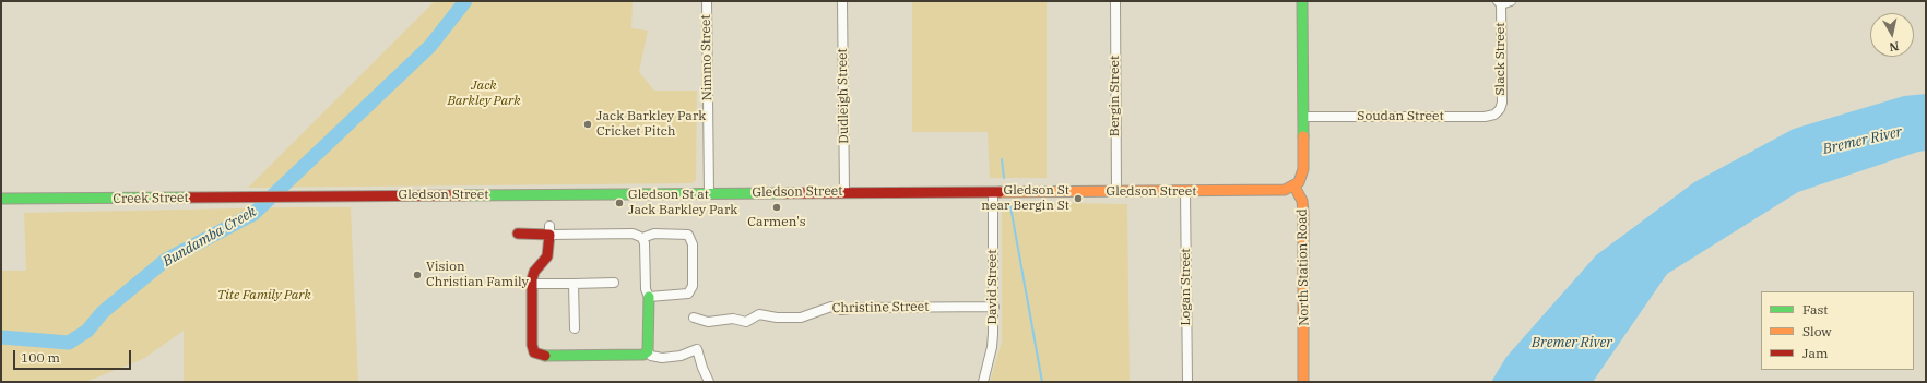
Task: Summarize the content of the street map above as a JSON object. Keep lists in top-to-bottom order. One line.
{"streets":{"street":["Nimmo Street","Slack Street","Dudleigh Street","Bergin Street","Soudan Street","Gledson Street","Creek Street","North Station Road","David Street","Logan Street","Christine Street"]},"crossings":[["Nimmo Street","Gledson Street"],["Slack Street","Soudan Street"],["Dudleigh Street","Gledson Street"],["Bergin Street","Gledson Street"],["Gledson Street","Creek Street"],["Gledson Street","North Station Road"],["Gledson Street","David Street"],["Gledson Street","Logan Street"],["David Street","Christine Street"]],"water":["Bremer River","Bundamba Creek"],"parks":["Jack Barkley Park","Tite Family Park"],"places":["Jack Barkley Park Cricket Pitch","Gledson St near Bergin St","Gledson St at Jack Barkley Park","Carmen's","Vision Christian Family"],"legend":["Fast","Slow","Jam"],"scale_bar":"100 m","north":"bottom"}
